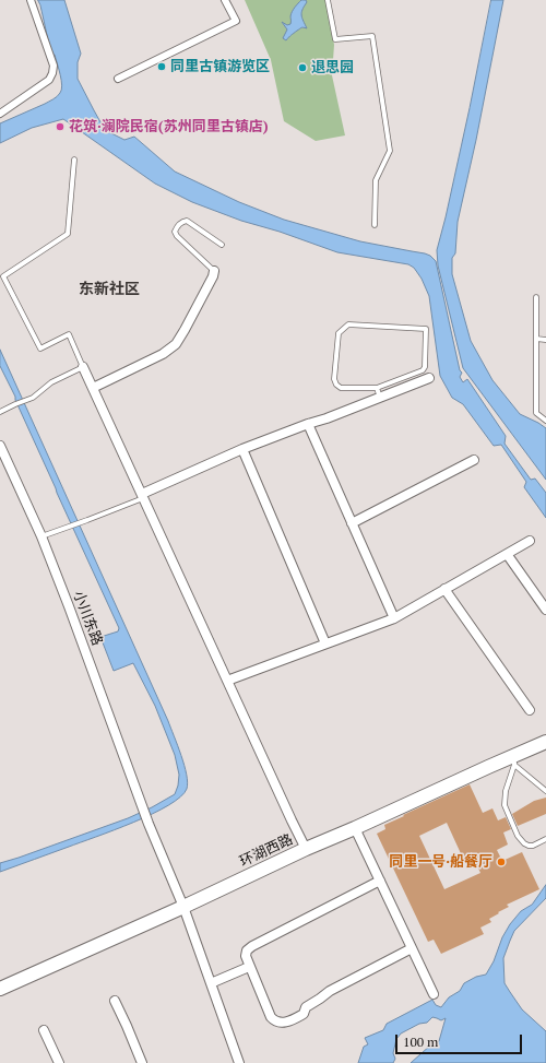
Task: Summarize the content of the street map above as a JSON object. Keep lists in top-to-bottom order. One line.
{"streets":{"main road":["环湖西路"],"street":["小川东路"]},"crossings":[["小川东路","环湖西路"]],"districts":["东新社区"],"places":["同里古镇游览区","退思园","花筑·澜院民宿(苏州同里古镇店)","同里一号·船餐厅"],"scale_bar":"100 m"}
